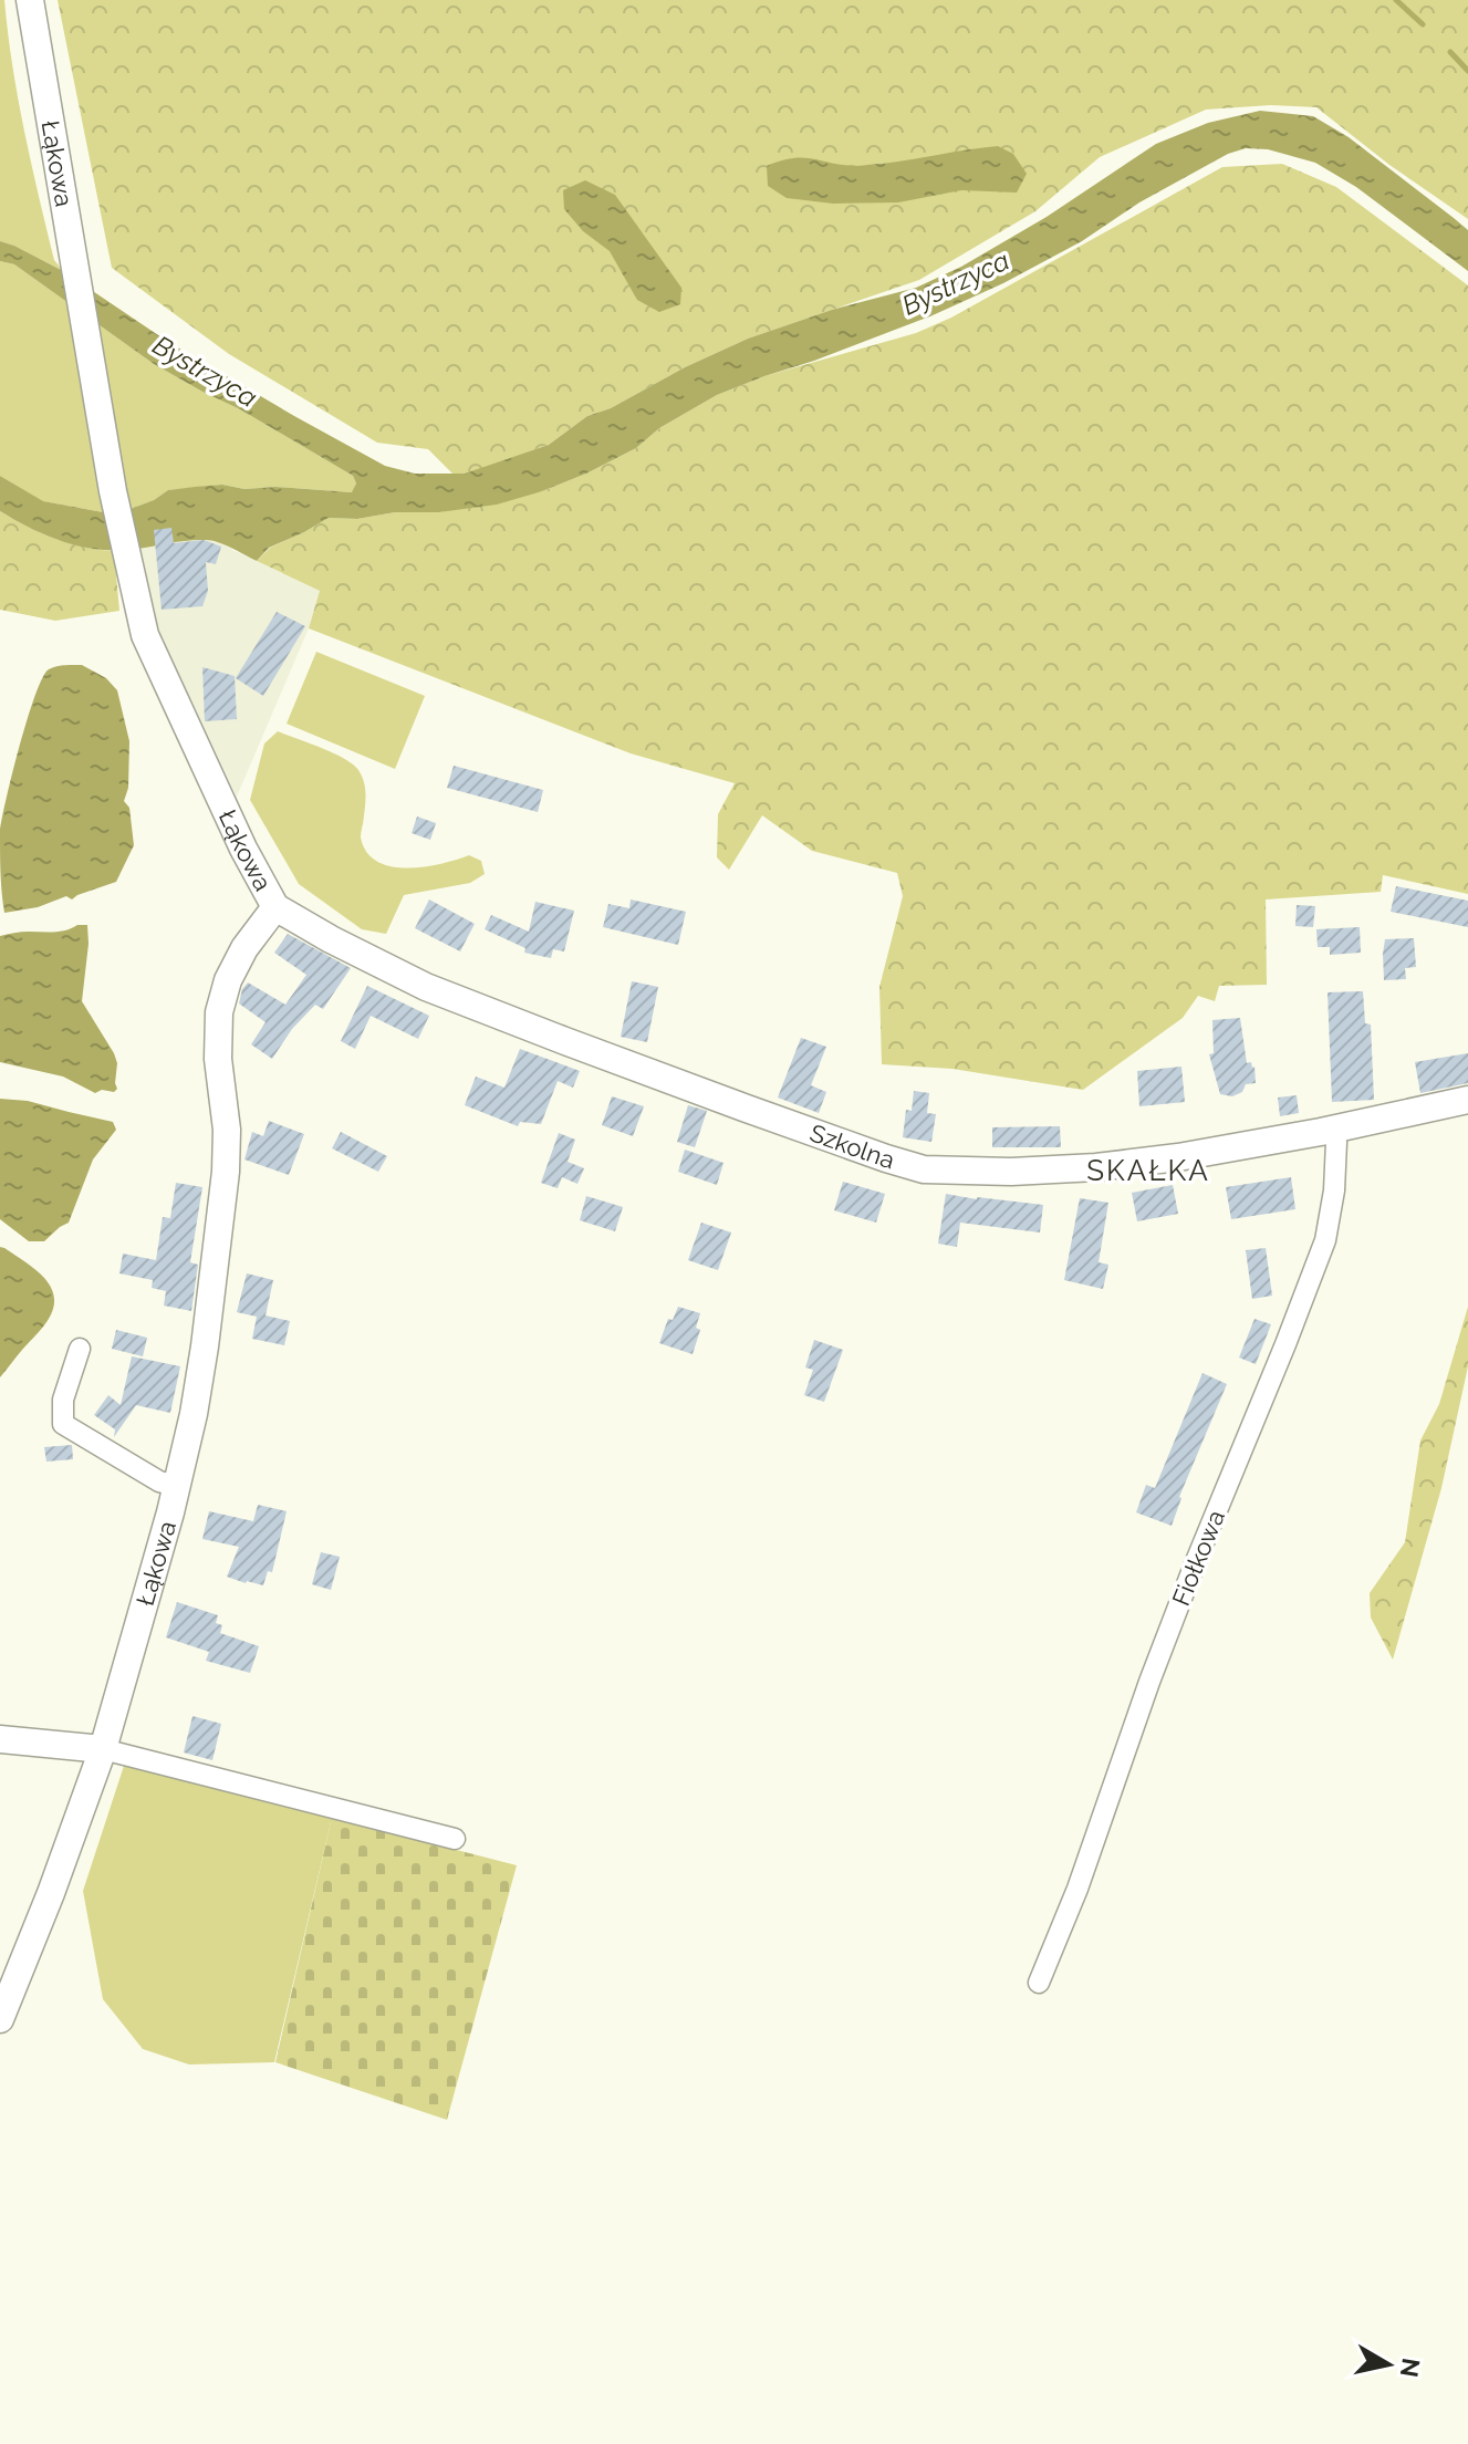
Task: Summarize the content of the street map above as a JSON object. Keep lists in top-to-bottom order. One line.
{"streets":{"street":["Łąkowa","Szkolna","Fiołkowa"]},"crossings":[["Łąkowa","Szkolna"],["Szkolna","Fiołkowa"]],"districts":["SKAŁKA"],"water":["Bystrzyca"],"north":"right"}
